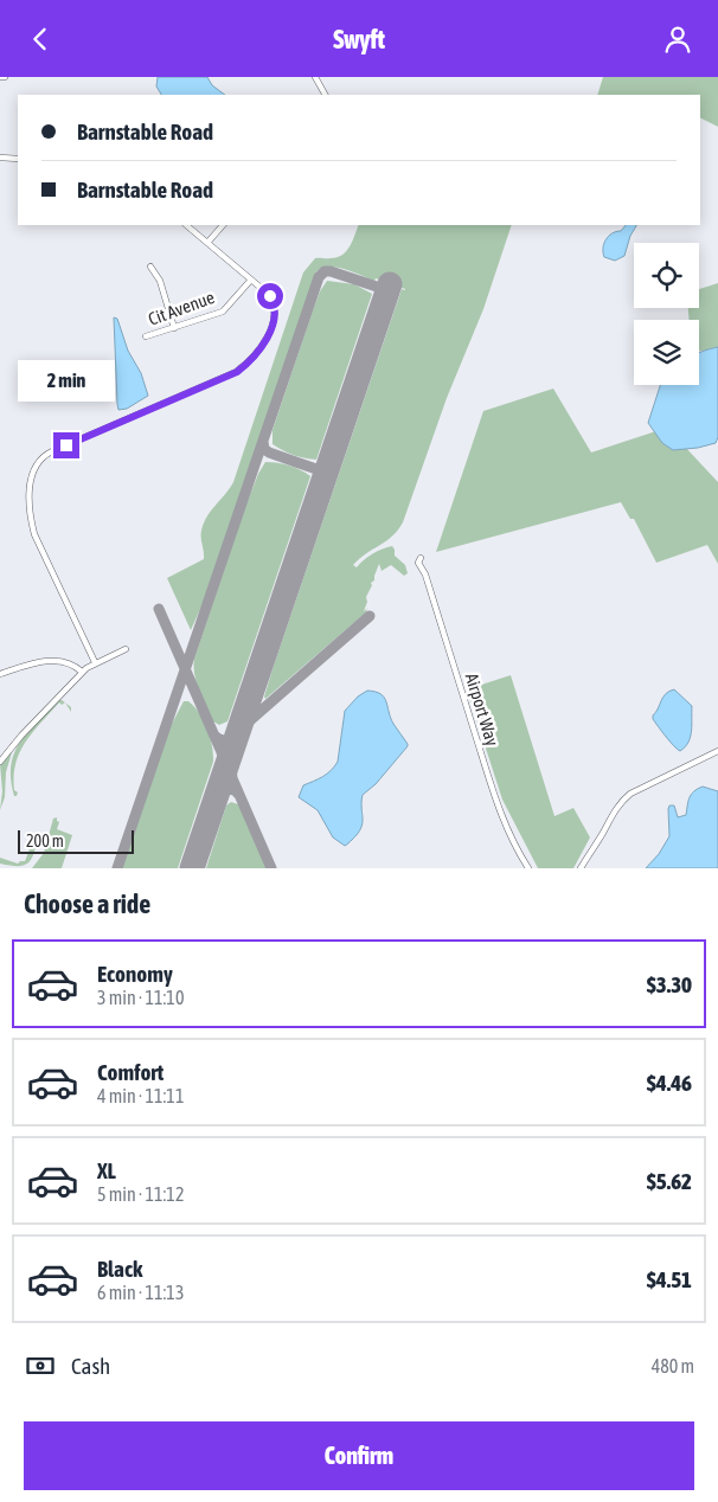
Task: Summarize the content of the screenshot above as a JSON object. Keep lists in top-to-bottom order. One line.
{"streets":{"street":["Cit Avenue","Airport Way"]},"scale_bar":"200 m","page":{"header":"Swyft","banner":["Barnstable Road","Barnstable Road"],"bubble":"2 min","scale":"200 m","heading":"Choose a ride","list":[{"name":"Economy","note":"3 min · 11:10","value":"$3.30"},{"name":"Comfort","note":"4 min · 11:11","value":"$4.46"},{"name":"XL","note":"5 min · 11:12","value":"$5.62"},{"name":"Black","note":"6 min · 11:13","value":"$4.51"}],"pay":["Cash","480 m"],"buttons":"Confirm"}}
